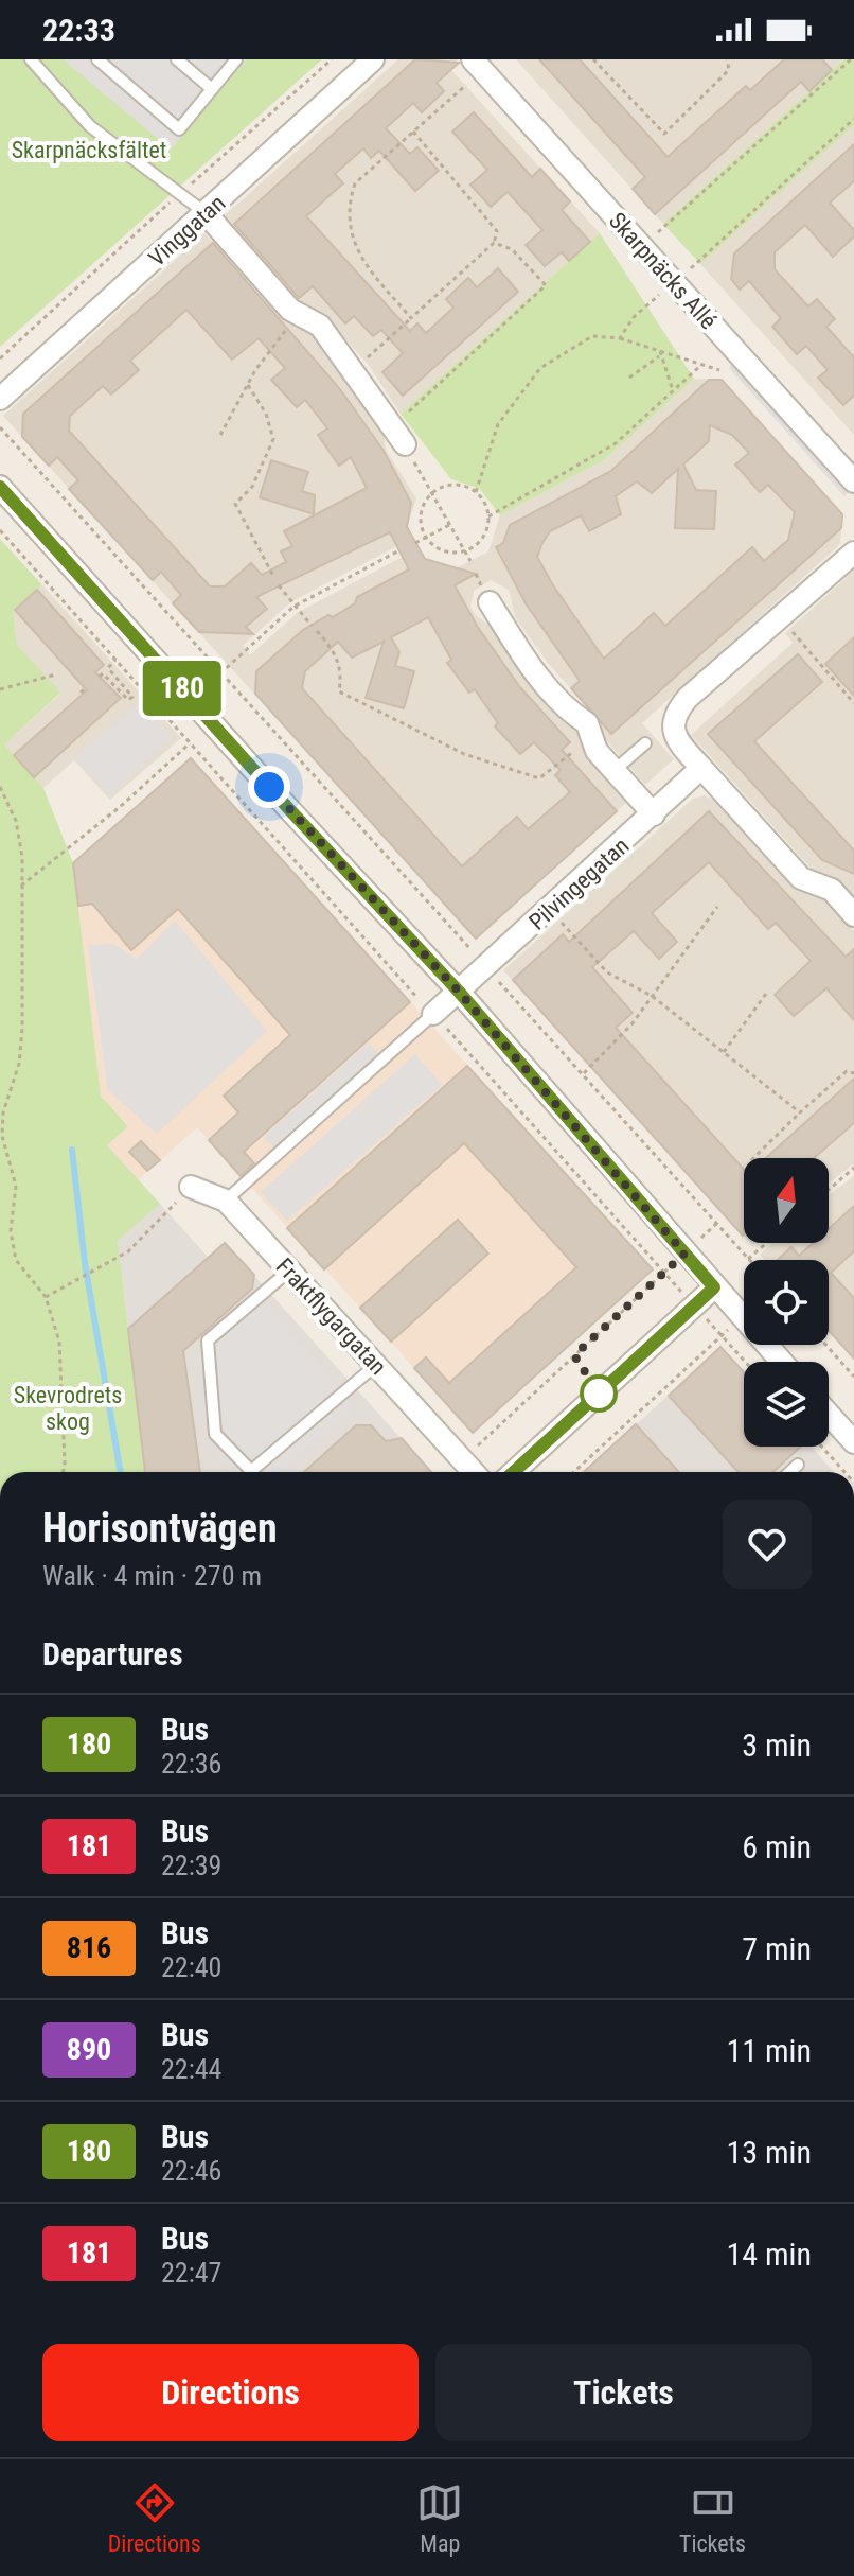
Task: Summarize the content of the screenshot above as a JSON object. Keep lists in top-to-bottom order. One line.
{"streets":{"street":["Vinggatan","Skarpnäcks Allé","Pilvingegatan","Fraktflygargatan"]},"crossings":[["Pilvingegatan","Fraktflygargatan"]],"parks":["Skarpnäcksfältet","Skevrodrets skog"],"lines":["bus line 180"],"north":"top","page":{"status":"22:33","on_map":"180","heading":[["Horisontvägen","Walk · 4 min · 270 m"],"Departures"],"list":[{"mark":"180","name":"Bus","note":"22:36","value":"3 min"},{"mark":"181","name":"Bus","note":"22:39","value":"6 min"},{"mark":"816","name":"Bus","note":"22:40","value":"7 min"},{"mark":"890","name":"Bus","note":"22:44","value":"11 min"},{"mark":"180","name":"Bus","note":"22:46","value":"13 min"},{"mark":"181","name":"Bus","note":"22:47","value":"14 min"}],"buttons":["Directions","Tickets"],"tabs":["Directions","Map","Tickets"]}}
